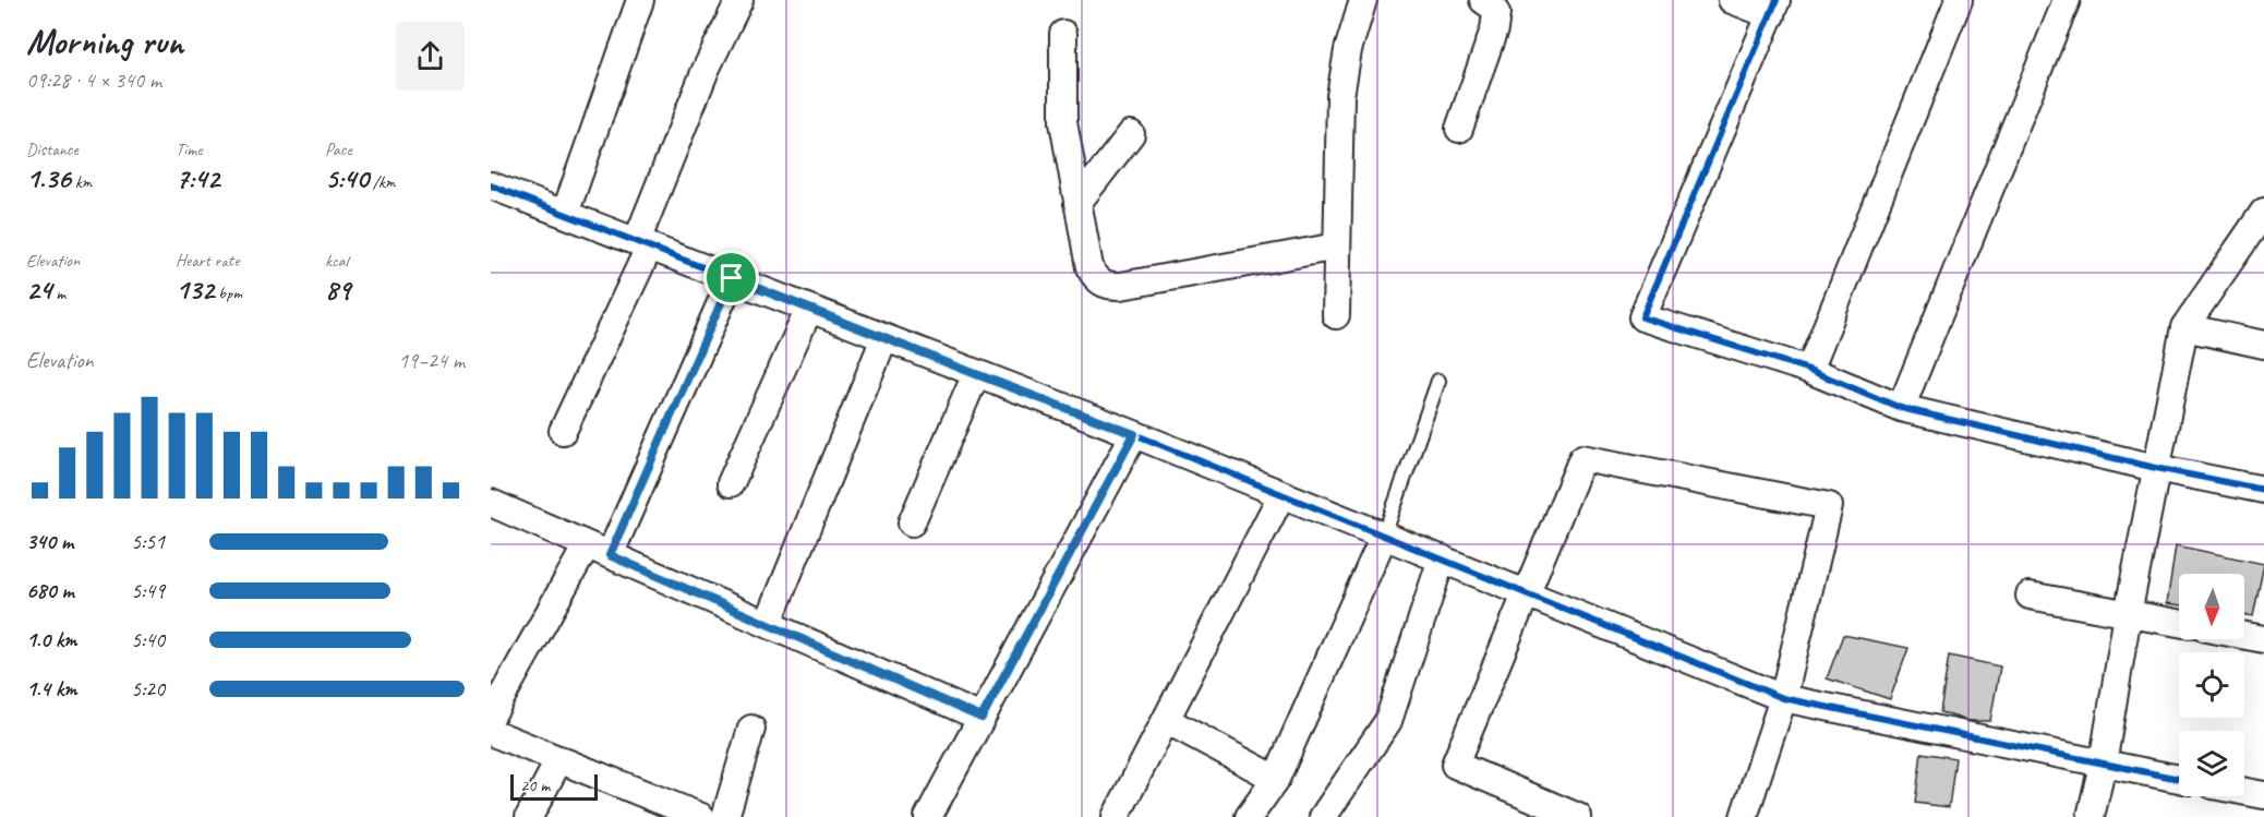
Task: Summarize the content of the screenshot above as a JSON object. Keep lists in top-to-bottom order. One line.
{"scale_bar":"20 m","north":"bottom","page":{"heading":["Morning run","09:28 · 4 × 340 m"],"stats":[["Distance","1.36 km"],["Time","7:42"],["Pace","5:40 /km"],["Elevation","24 m"],["Heart rate","132 bpm"],["kcal","89"]],"chart":["Elevation","19–24 m"],"list":[{"name":"340 m","note":"5:51"},{"name":"680 m","note":"5:49"},{"name":"1.0 km","note":"5:40"},{"name":"1.4 km","note":"5:20"}],"scale":"20 m"}}
